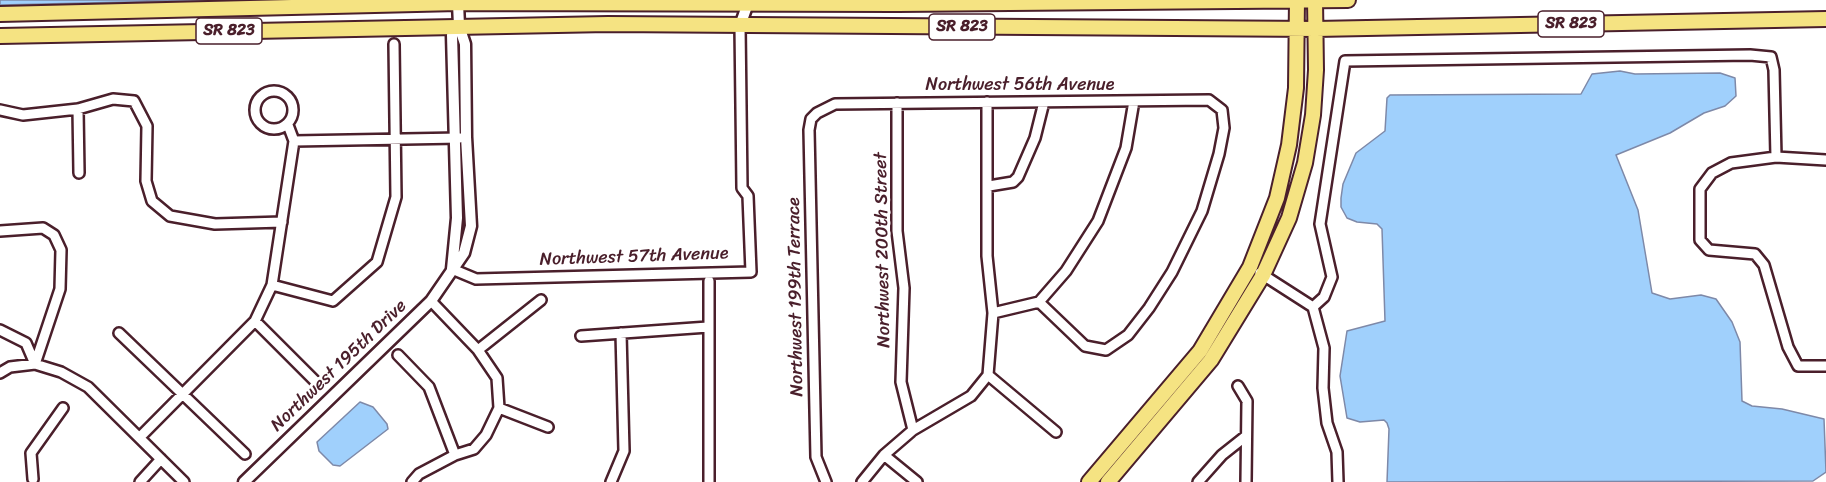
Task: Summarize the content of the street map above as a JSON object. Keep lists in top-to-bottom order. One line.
{"streets":{"main road":["SR 823"],"street":["Northwest 56th Avenue","Northwest 200th Street","Northwest 57th Avenue","Northwest 199th Terrace","Northwest 195th Drive"]},"crossings":[["SR 823","Northwest 57th Avenue"],["SR 823","Northwest 195th Drive"],["Northwest 56th Avenue","Northwest 200th Street"],["Northwest 56th Avenue","Northwest 199th Terrace"],["Northwest 57th Avenue","Northwest 195th Drive"]]}
